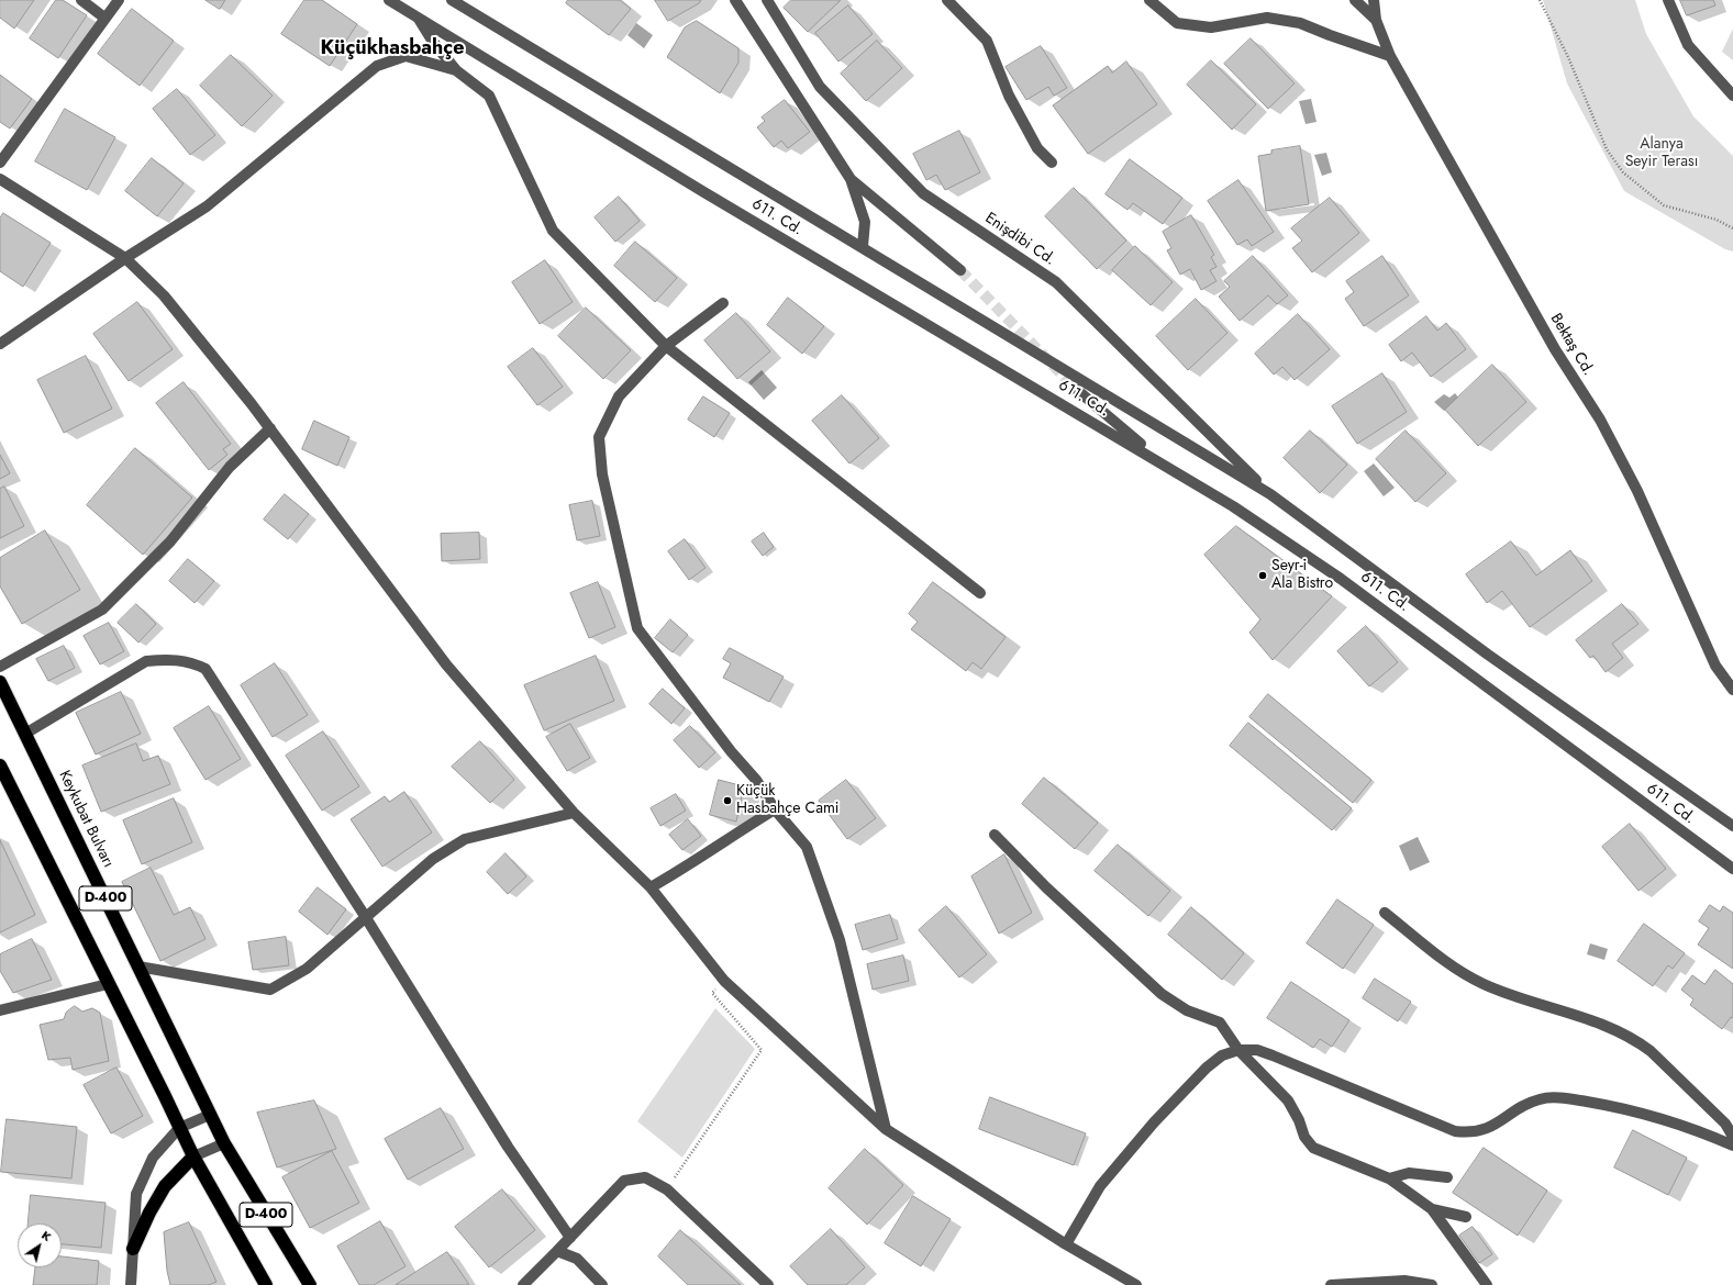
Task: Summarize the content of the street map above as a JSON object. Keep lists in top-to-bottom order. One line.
{"streets":{"highway":["Keykubat Bulvarı","D-400"],"street":["611. Cd.","Enişdibi Cd.","Bektaş Cd."]},"crossings":[["611. Cd.","Enişdibi Cd."],["Keykubat Bulvarı","D-400"]],"districts":["Küçükhasbahçe"],"parks":["Alanya Seyir Terası"],"places":["Seyr-i Ala Bistro","Küçük Hasbahçe Cami"],"north":"top right"}
